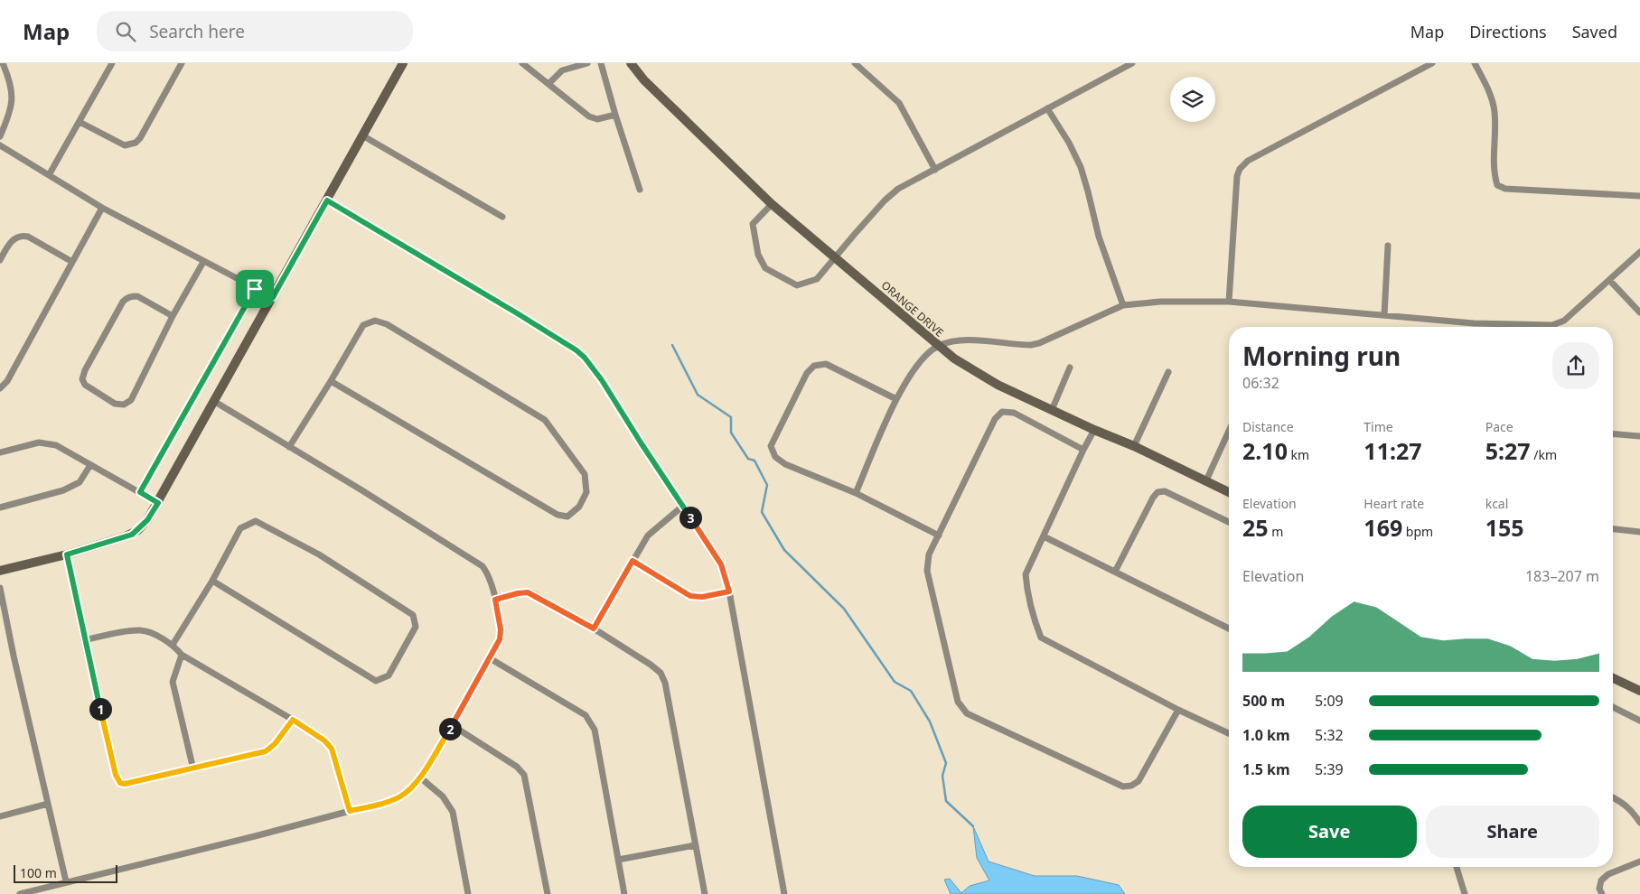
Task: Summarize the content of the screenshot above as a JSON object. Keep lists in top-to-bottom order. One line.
{"streets":{"street":["ORANGE DRIVE"]},"scale_bar":"100 m","page":{"header":"Map","search":"Search here","nav":["Map","Directions","Saved"],"heading":["Morning run","06:32"],"stats":[["Distance","2.10 km"],["Time","11:27"],["Pace","5:27 /km"],["Elevation","25 m"],["Heart rate","169 bpm"],["kcal","155"]],"pins":["3","1","2"],"chart":["Elevation","183–207 m"],"list":[{"name":"500 m","note":"5:09"},{"name":"1.0 km","note":"5:32"},{"name":"1.5 km","note":"5:39"}],"buttons":["Save","Share"],"scale":"100 m"}}
